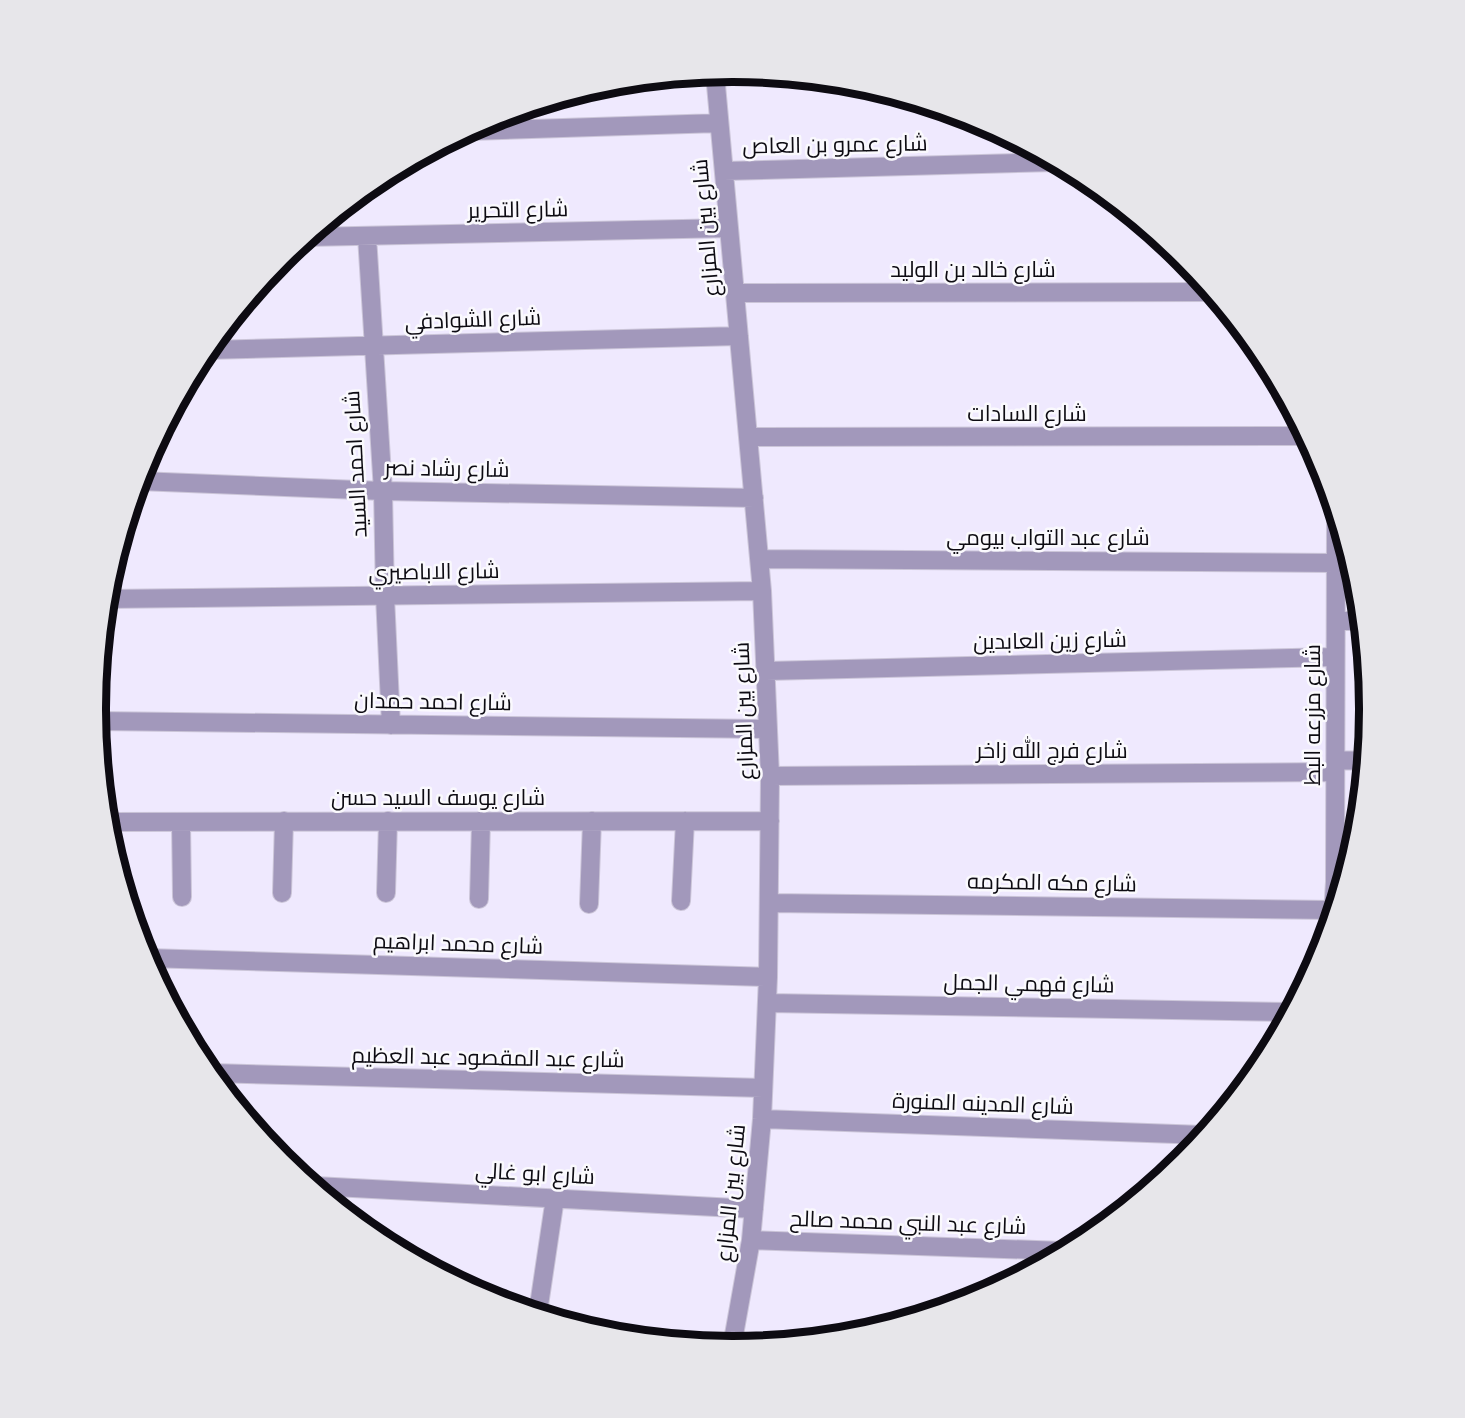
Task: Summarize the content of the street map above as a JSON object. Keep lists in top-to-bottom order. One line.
{"streets":{"street":["شارع عمرو بن العاص","شارع التحرير","شارع بين المزارع","شارع خالد بن الوليد","شارع الشوادفي","شارع السادات","شارع احمد السيد","شارع رشاد نصر","شارع عبد التواب بيومي","شارع الاباصيري","شارع زين العابدين","شارع احمد حمدان","شارع مزرعه البط","شارع فرج الله زاخر","شارع يوسف السيد حسن","شارع مكه المكرمه","شارع محمد ابراهيم","شارع فهمي الجمل","شارع عبد المقصود عبد العظيم","شارع المدينه المنورة","شارع ابو غالي","شارع عبد النبي محمد صالح"]},"crossings":[["شارع عمرو بن العاص","شارع بين المزارع"],["شارع التحرير","شارع بين المزارع"],["شارع التحرير","شارع احمد السيد"],["شارع بين المزارع","شارع خالد بن الوليد"],["شارع بين المزارع","شارع الشوادفي"],["شارع بين المزارع","شارع السادات"],["شارع بين المزارع","شارع رشاد نصر"],["شارع بين المزارع","شارع عبد التواب بيومي"],["شارع بين المزارع","شارع الاباصيري"],["شارع بين المزارع","شارع زين العابدين"],["شارع بين المزارع","شارع احمد حمدان"],["شارع بين المزارع","شارع فرج الله زاخر"],["شارع بين المزارع","شارع يوسف السيد حسن"],["شارع بين المزارع","شارع مكه المكرمه"],["شارع بين المزارع","شارع محمد ابراهيم"],["شارع بين المزارع","شارع فهمي الجمل"],["شارع بين المزارع","شارع عبد المقصود عبد العظيم"],["شارع بين المزارع","شارع المدينه المنورة"],["شارع بين المزارع","شارع ابو غالي"],["شارع بين المزارع","شارع عبد النبي محمد صالح"],["شارع الشوادفي","شارع احمد السيد"],["شارع احمد السيد","شارع رشاد نصر"],["شارع احمد السيد","شارع الاباصيري"],["شارع احمد السيد","شارع احمد حمدان"],["شارع عبد التواب بيومي","شارع مزرعه البط"],["شارع زين العابدين","شارع مزرعه البط"],["شارع مزرعه البط","شارع فرج الله زاخر"]]}
